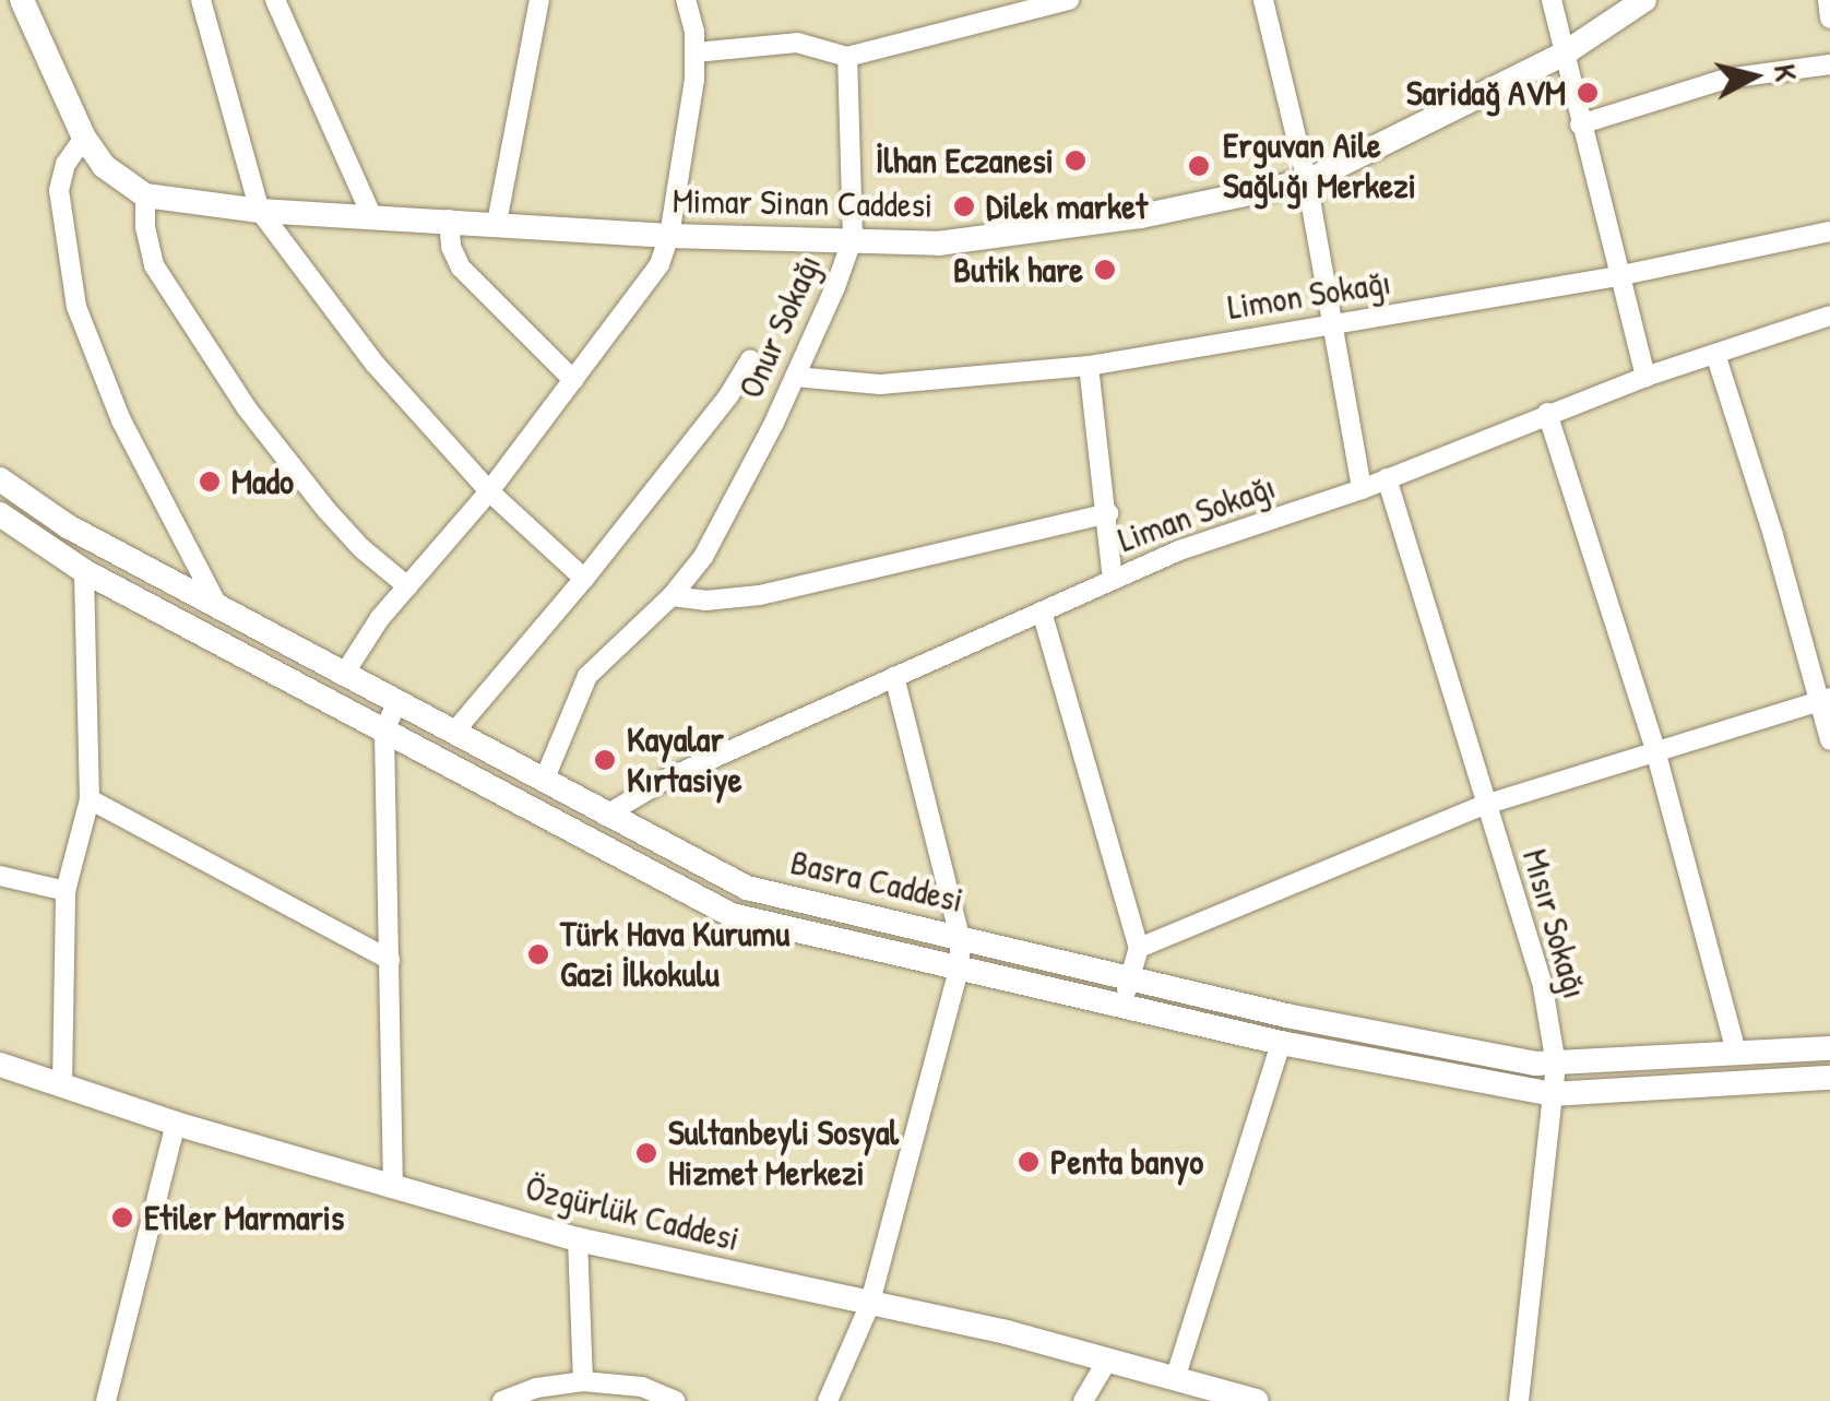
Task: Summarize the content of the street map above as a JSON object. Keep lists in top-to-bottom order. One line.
{"streets":{"main road":["Mimar Sinan Caddesi","Basra Caddesi","Özgürlük Caddesi"],"street":["Limon Sokağı","Onur Sokağı","Liman Sokağı","Mısır Sokağı"]},"crossings":[["Mimar Sinan Caddesi","Onur Sokağı"],["Limon Sokağı","Onur Sokağı"],["Onur Sokağı","Basra Caddesi"],["Liman Sokağı","Basra Caddesi"],["Liman Sokağı","Mısır Sokağı"],["Basra Caddesi","Mısır Sokağı"]],"places":["Saridağ AVM","İlhan Eczanesi","Erguvan Aile Sağlığı Merkezi","Dilek market","Butik hare","Mado","Kayalar Kırtasiye","Türk Hava Kurumu Gazi İlkokulu","Sultanbeyli Sosyal Hizmet Merkezi","Penta banyo","Etiler Marmaris"],"north":"right"}
